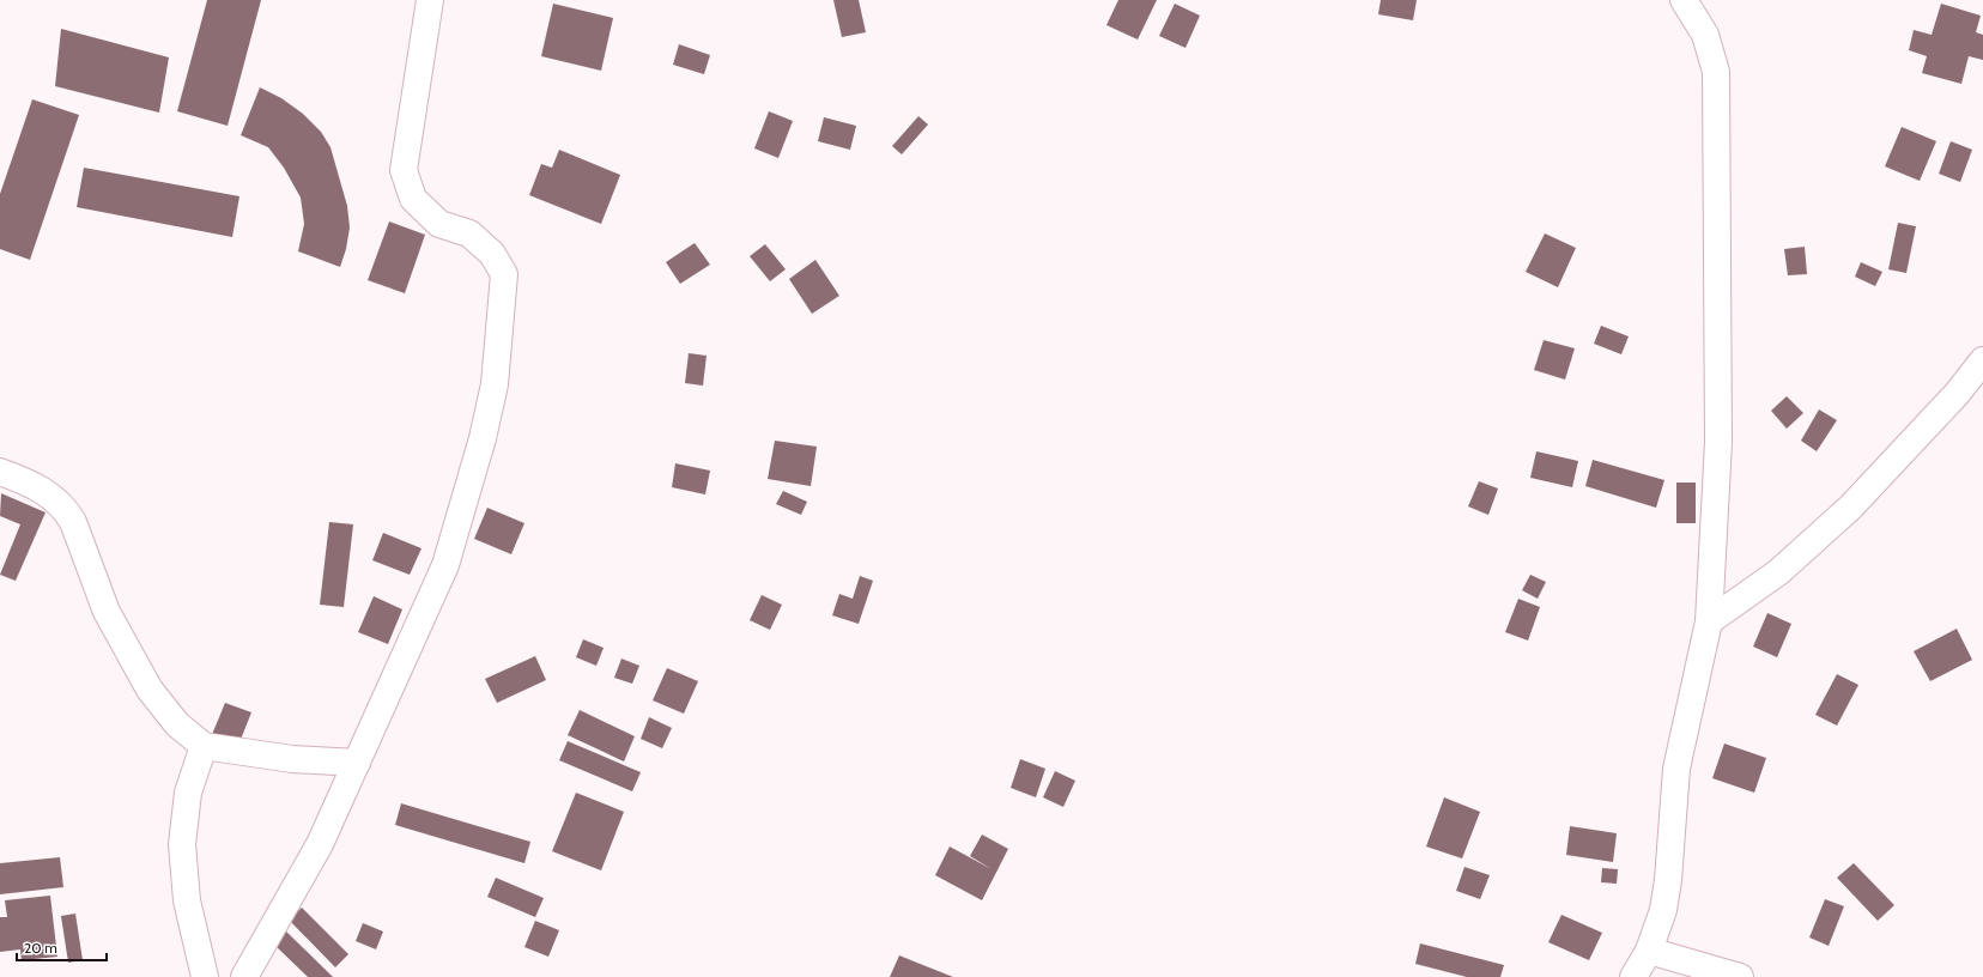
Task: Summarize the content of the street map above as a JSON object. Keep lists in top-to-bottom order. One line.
{"scale_bar":"20 m"}
